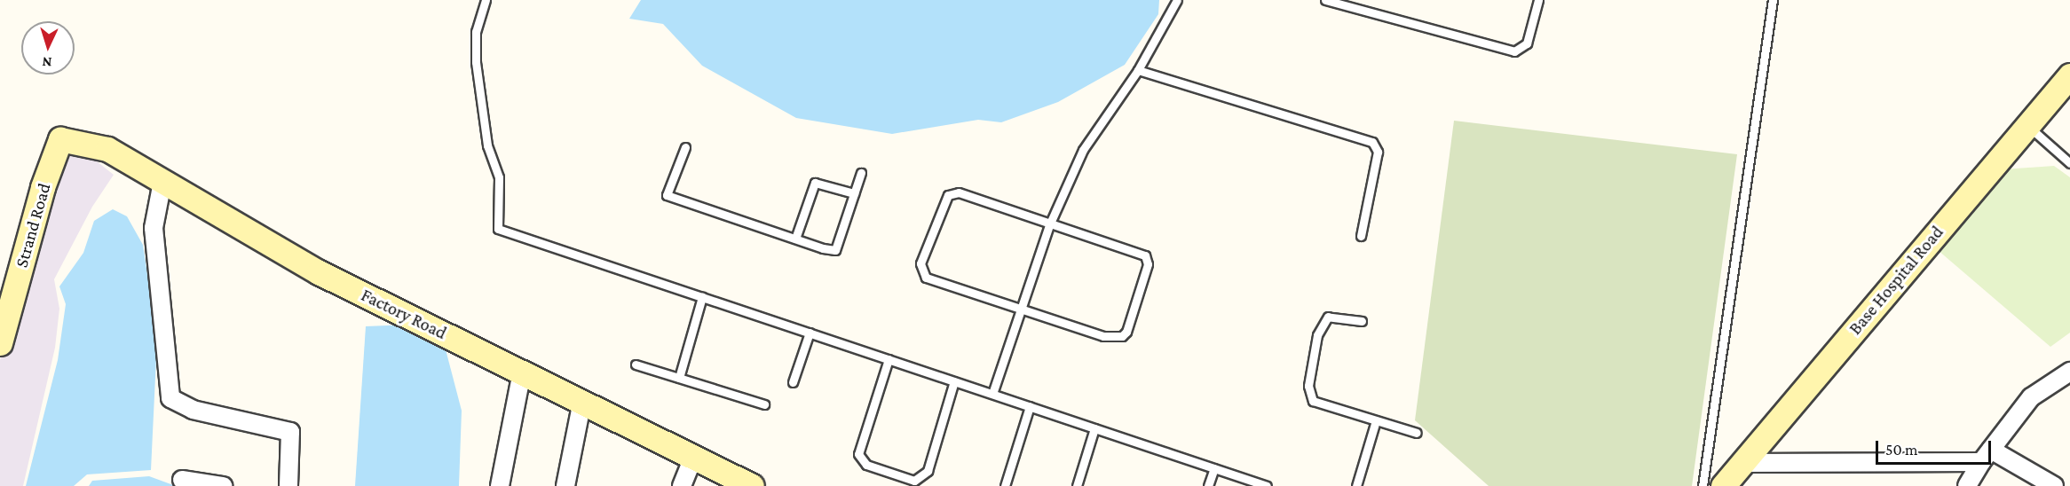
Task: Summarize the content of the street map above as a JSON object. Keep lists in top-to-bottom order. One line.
{"streets":{"street":["Strand Road","Base Hospital Road","Factory Road"]},"crossings":[["Strand Road","Factory Road"]],"scale_bar":"50 m","north":"bottom"}
